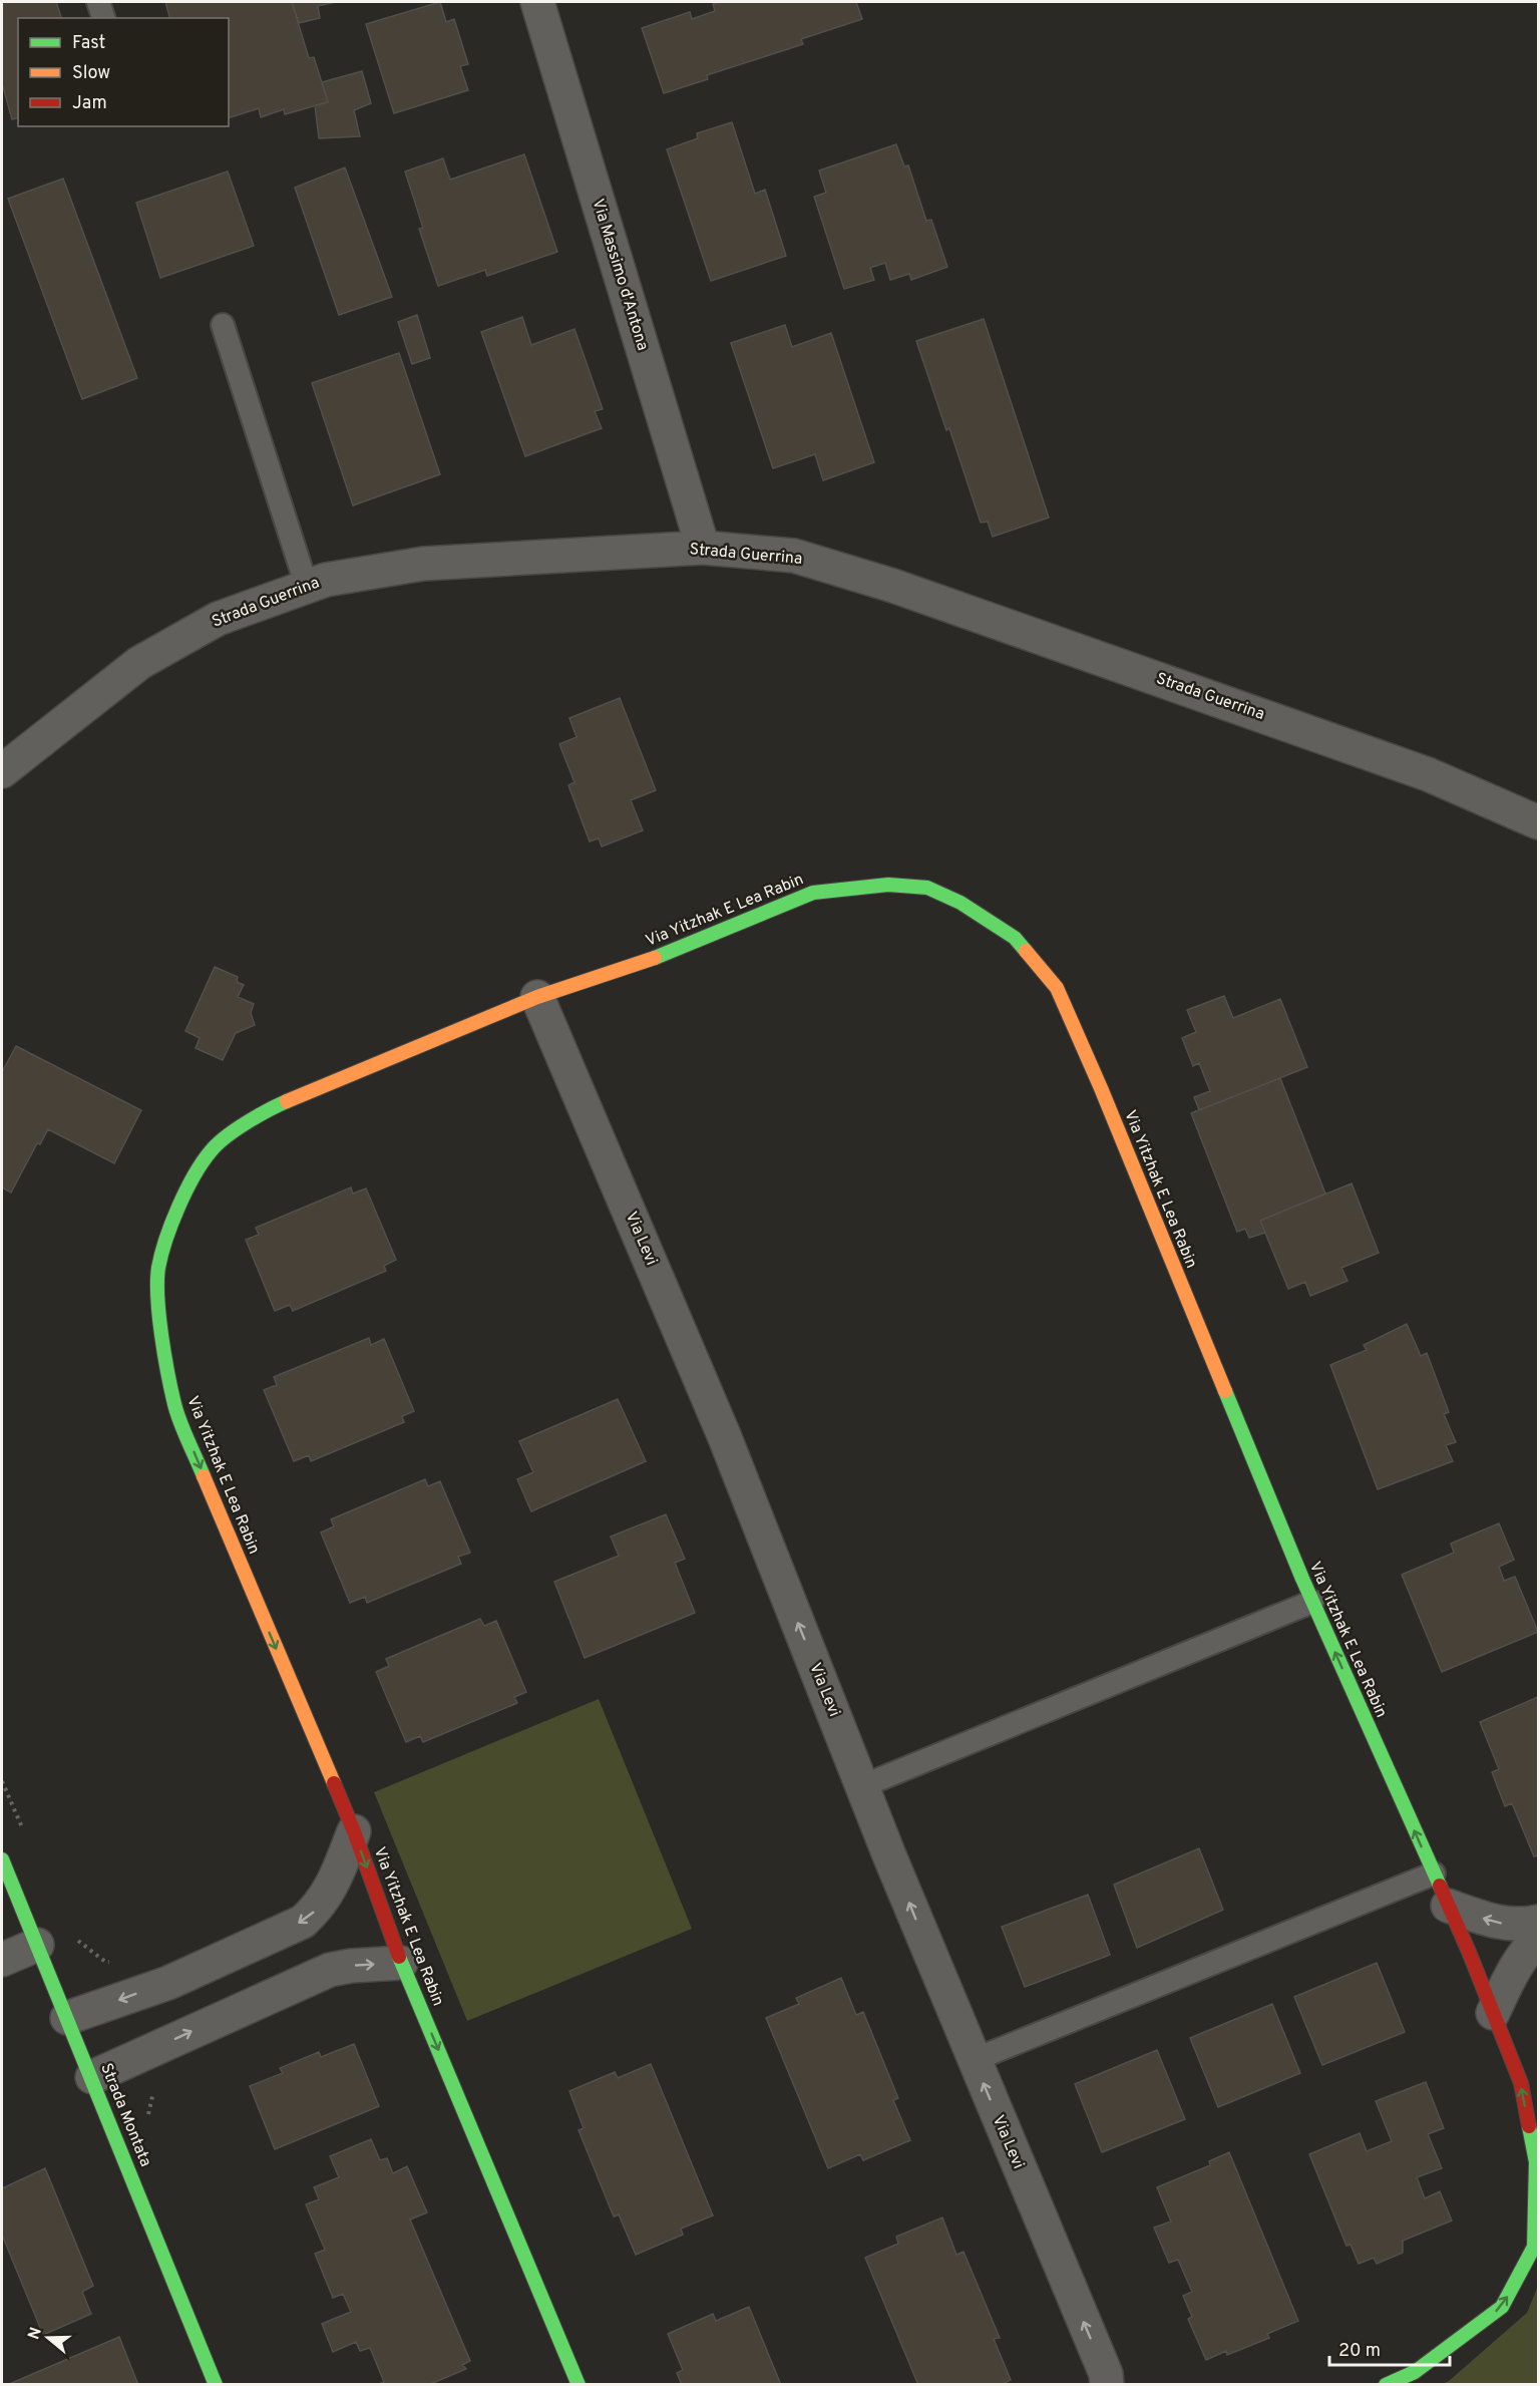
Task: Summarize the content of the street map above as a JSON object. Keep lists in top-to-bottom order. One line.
{"streets":{"street":["Via Massimo d'Antona","Strada Guerrina","Via Yitzhak E Lea Rabin","Via Levi","Strada Montata"]},"crossings":[["Via Massimo d'Antona","Strada Guerrina"],["Via Yitzhak E Lea Rabin","Via Levi"]],"one_way":["Via Levi"],"legend":["Fast","Slow","Jam"],"scale_bar":"20 m","north":"left"}
